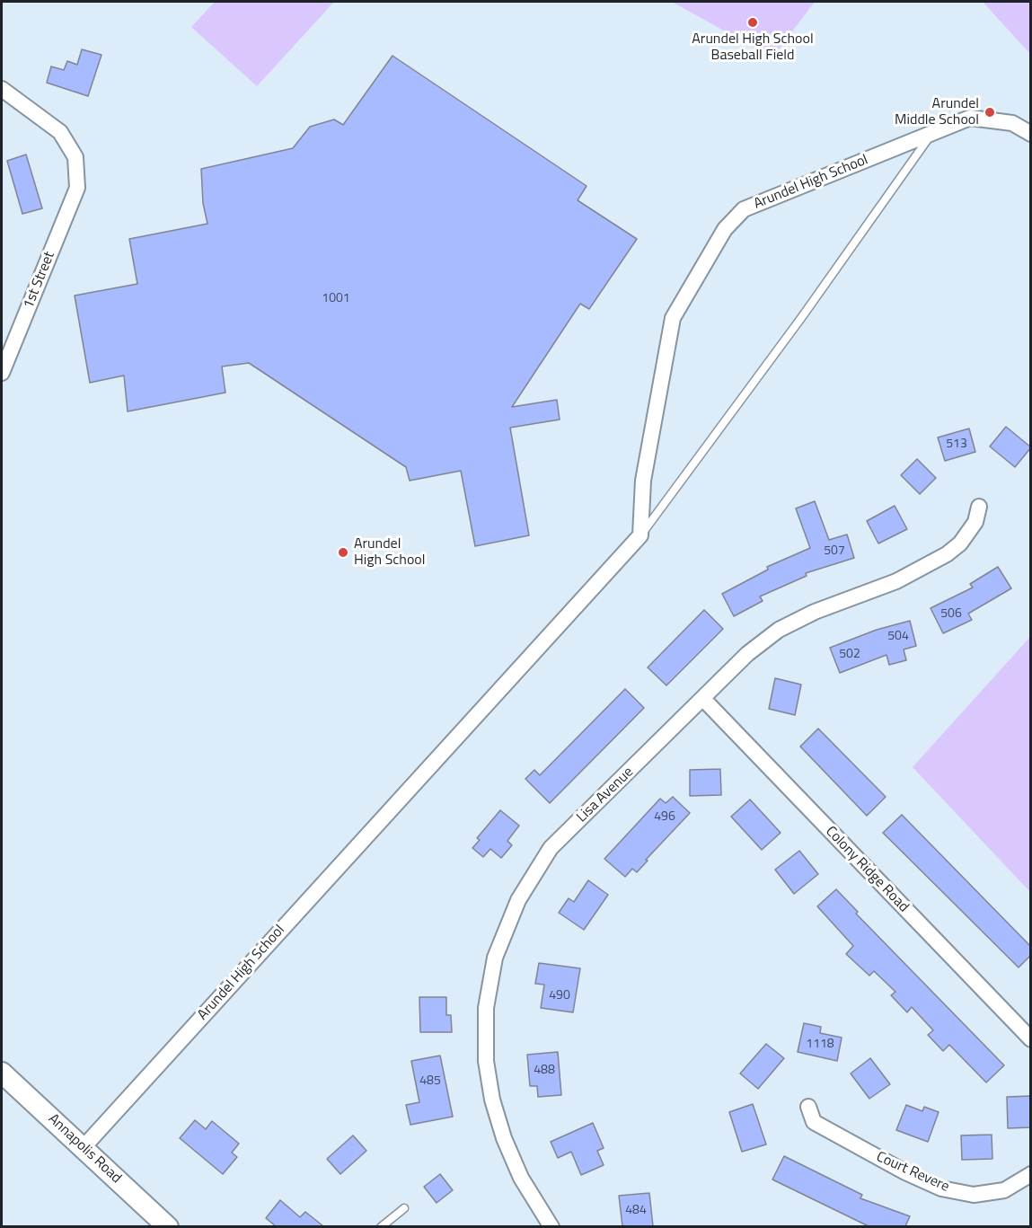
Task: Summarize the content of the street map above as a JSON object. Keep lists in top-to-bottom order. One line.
{"streets":{"main road":["Annapolis Road"],"street":["Arundel High School","1st Street","Lisa Avenue","Colony Ridge Road","Court Revere"]},"crossings":[["Arundel High School","Annapolis Road"],["Lisa Avenue","Colony Ridge Road"]],"places":["Arundel High School Baseball Field","Arundel Middle School","Arundel High School"],"house_numbers":["1001","513","507","506","504","502","496","490","1118","488","485","484"]}
